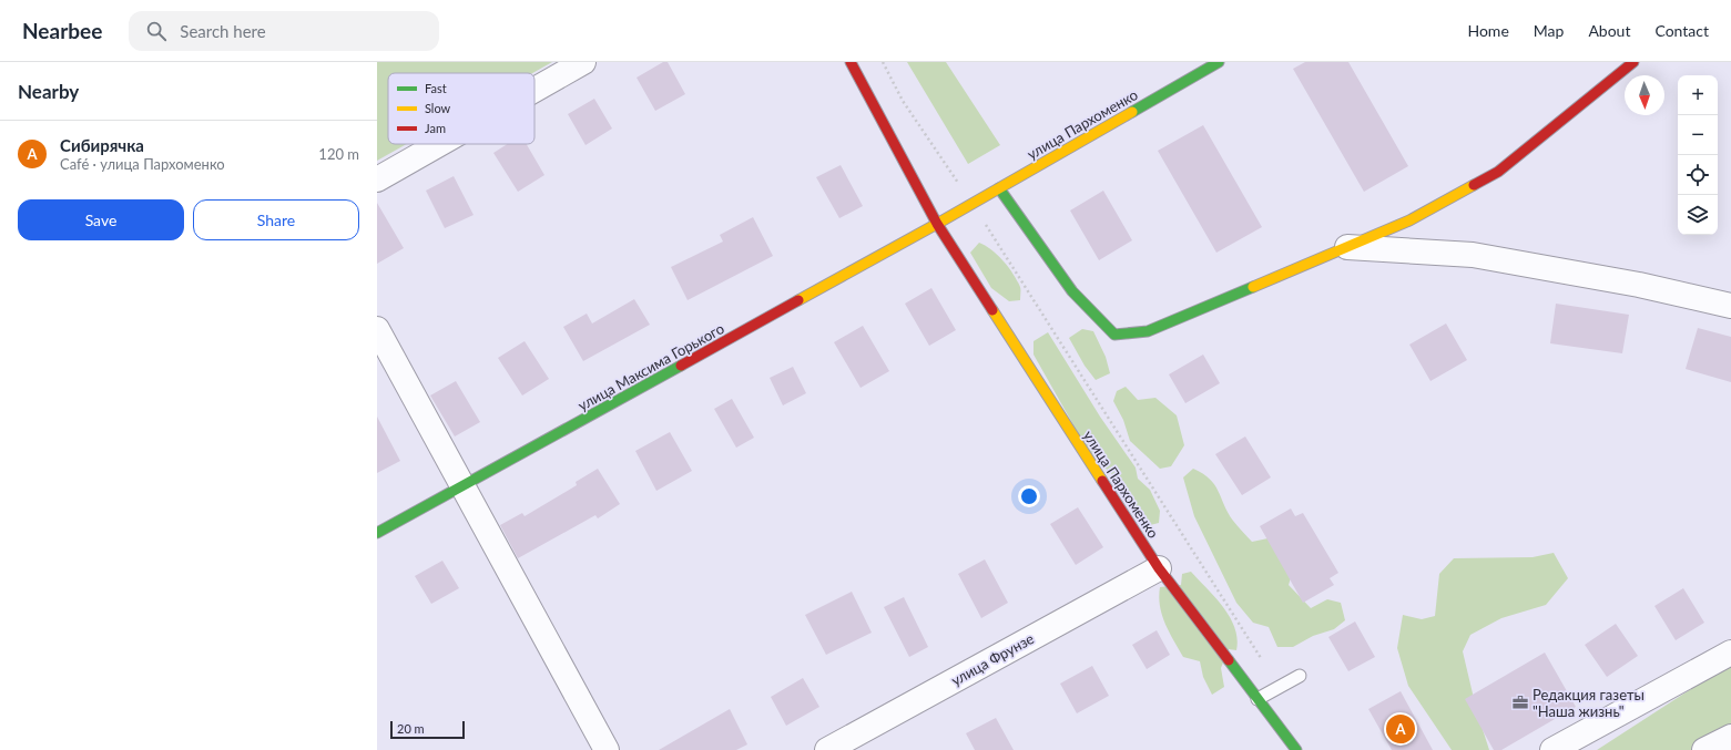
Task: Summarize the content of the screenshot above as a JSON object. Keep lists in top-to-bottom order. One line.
{"streets":{"street":["улица Пархоменко","улица Максима Горького","улица Фрунзе"]},"crossings":[["улица Пархоменко","улица Максима Горького"],["улица Пархоменко","улица Фрунзе"]],"places":{"office":["Редакция газеты \"Наша жизнь\""]},"legend":["Fast","Slow","Jam"],"scale_bar":"20 m","north":"bottom","page":{"header":"Nearbee","search":"Search here","nav":["Home","Map","About","Contact"],"heading":"Nearby","map_buttons":["+","−"],"list":[{"mark":"A","name":"Сибирячка","note":"Café · улица Пархоменко","value":"120 m"}],"buttons":["Save","Share"],"pins":"A","scale":"20 m"}}
